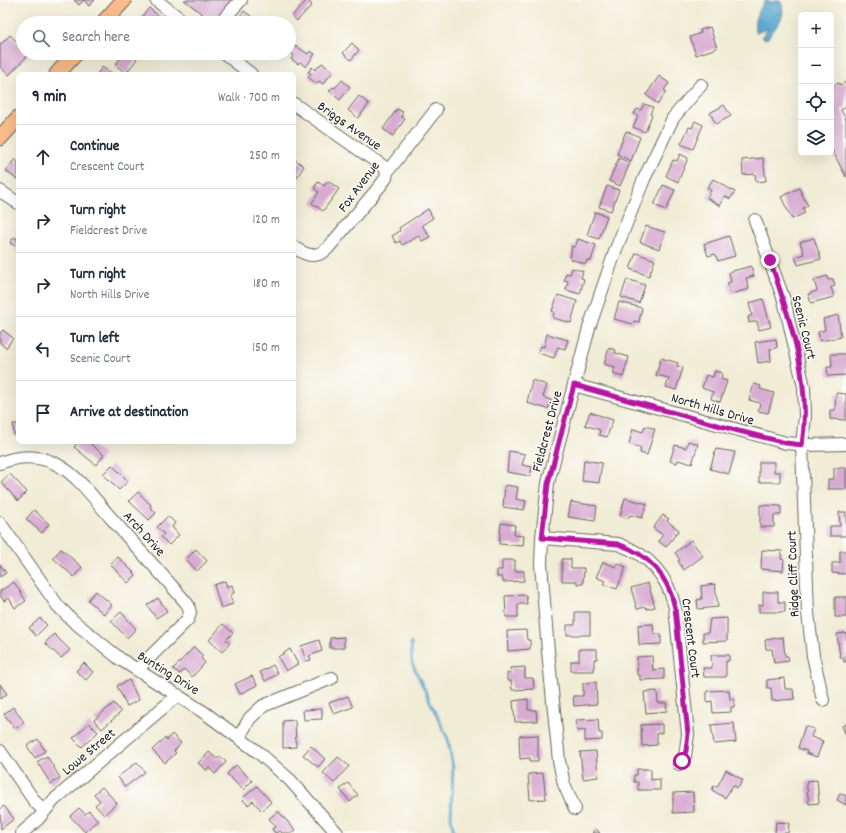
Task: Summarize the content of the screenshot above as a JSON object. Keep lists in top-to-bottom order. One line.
{"streets":{"street":["Briggs Avenue","Fox Avenue","Scenic Court","North Hills Drive","Fieldcrest Drive","Arch Drive","Ridge Cliff Court","Crescent Court","Bunting Drive","Lowe Street"]},"crossings":[["Briggs Avenue","Fox Avenue"],["Scenic Court","North Hills Drive"],["Scenic Court","Ridge Cliff Court"],["North Hills Drive","Fieldcrest Drive"],["North Hills Drive","Ridge Cliff Court"],["Fieldcrest Drive","Crescent Court"],["Arch Drive","Bunting Drive"],["Bunting Drive","Lowe Street"]],"page":{"map_buttons":["+","−"],"search":"Search here","heading":["9 min","Walk · 700 m"],"list":[["Continue","Crescent Court","250 m"],["Turn right","Fieldcrest Drive","120 m"],["Turn right","North Hills Drive","180 m"],["Turn left","Scenic Court","150 m"],"Arrive at destination"]}}
